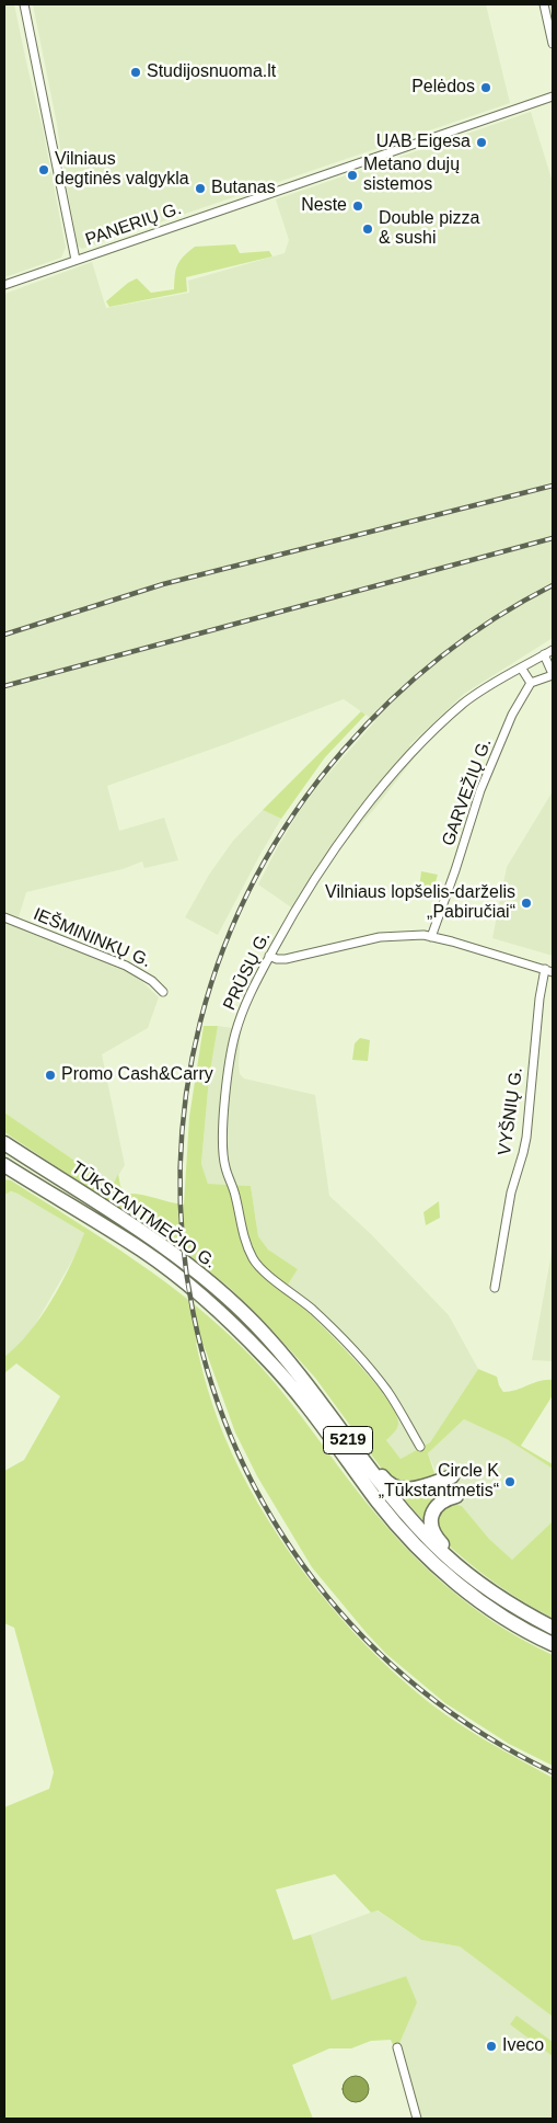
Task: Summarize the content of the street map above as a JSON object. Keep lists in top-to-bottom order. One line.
{"streets":{"highway":["TŪKSTANTMEČIO G.","5219"],"street":["PANERIŲ G.","GARVEŽIŲ G.","IEŠMININKŲ G.","PRŪSŲ G.","VYŠNIŲ G."]},"places":["Studijosnuoma.lt","Pelėdos","UAB Eigesa","Vilniaus degtinės valgykla","Metano dujų sistemos","Butanas","Neste","Double pizza & sushi","Vilniaus lopšelis-darželis „Pabiručiai“","Promo Cash&Carry","Circle K „Tūkstantmetis“","Iveco"]}
